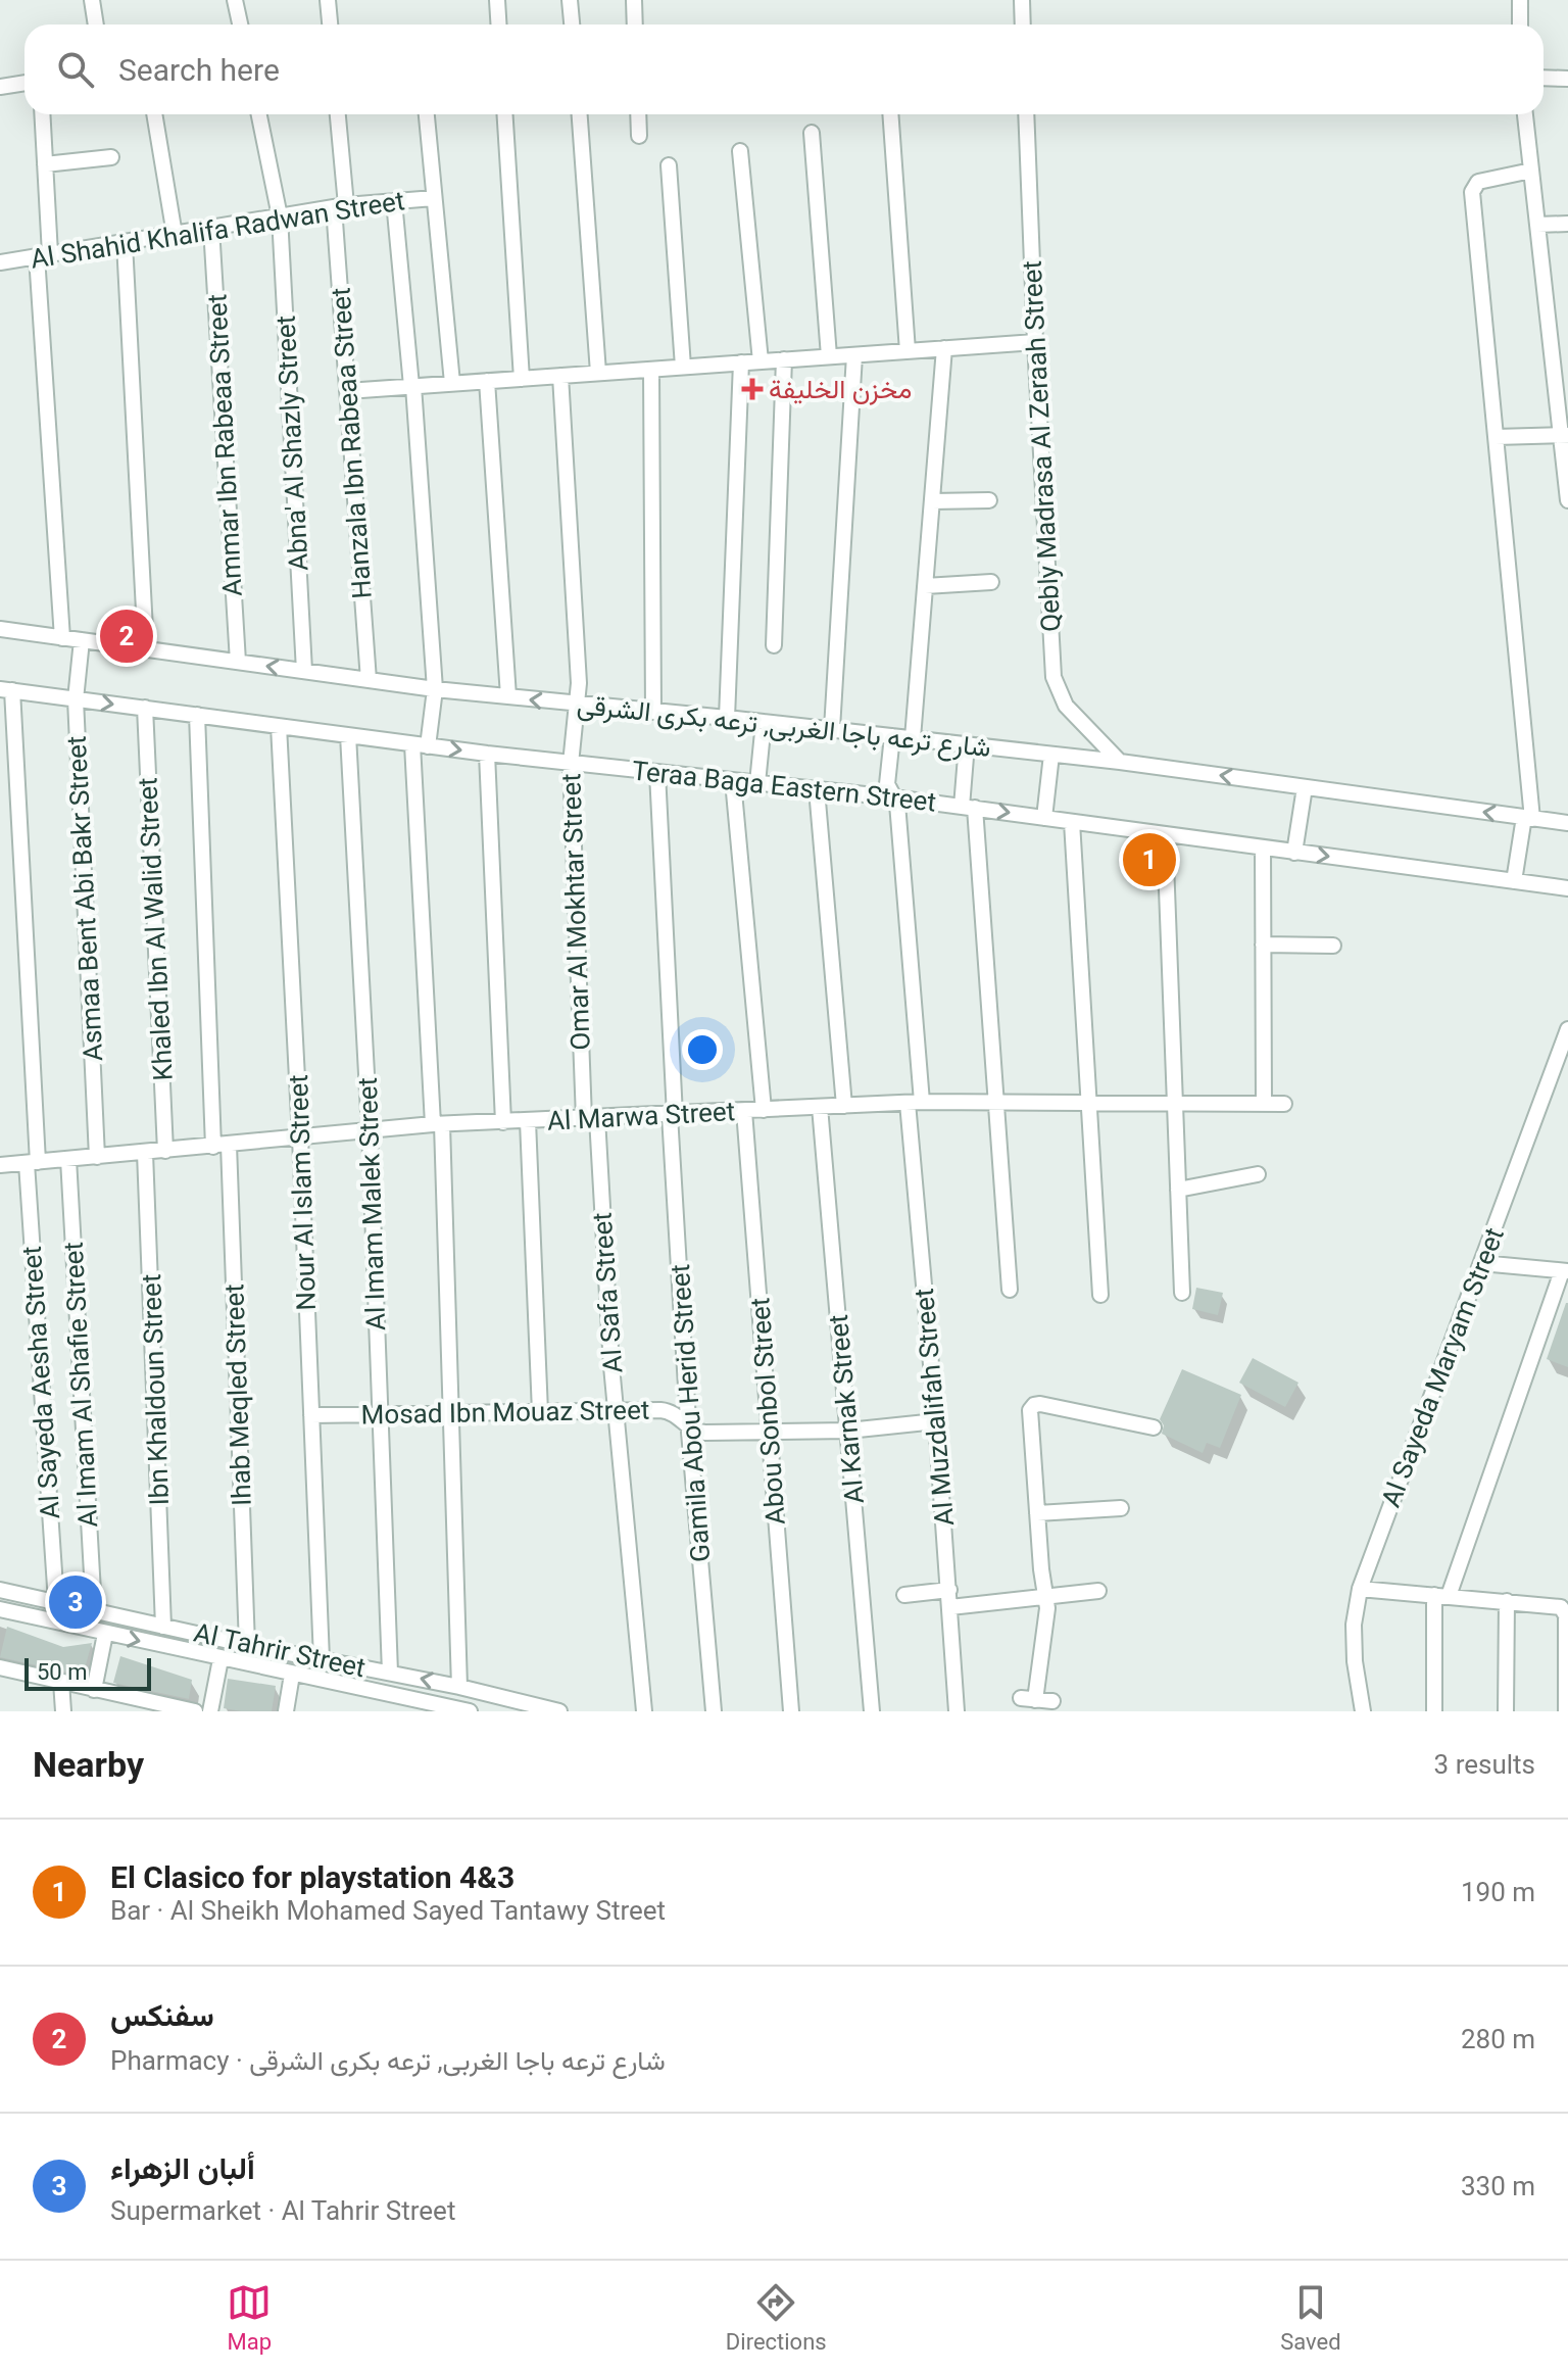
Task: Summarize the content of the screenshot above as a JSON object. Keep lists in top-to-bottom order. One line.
{"streets":{"street":["Al Shahid Khalifa Radwan Street","Abna' Al Shazly Street","Hanzala Ibn Rabeaa Street","Ammar Ibn Rabeaa Street","Qebly Madrasa Al Zeraah Street","شارع ترعه باجا الغربى, ترعه بكرى الشرقى","Teraa Baga Eastern Street","Asmaa Bent Abi Bakr Street","Omar Al Mokhtar Street","Khaled Ibn Al Walid Street","Al Marwa Street","Nour Al Islam Street","Al Imam Malek Street","Al Safa Street","Al Sayeda Maryam Street","Al Sayeda Aesha Street","Al Imam Al Shafie Street","Ibn Khaldoun Street","Ihab Meqled Street","Al Muzdalifah Street","Al Karnak Street","Abou Sonbol Street","Mosad Ibn Mouaz Street","Gamila Abou Herid Street","Al Tahrir Street"]},"crossings":[["Al Shahid Khalifa Radwan Street","Abna' Al Shazly Street"],["Al Shahid Khalifa Radwan Street","Hanzala Ibn Rabeaa Street"],["Al Shahid Khalifa Radwan Street","Ammar Ibn Rabeaa Street"],["Abna' Al Shazly Street","شارع ترعه باجا الغربى, ترعه بكرى الشرقى"],["Hanzala Ibn Rabeaa Street","شارع ترعه باجا الغربى, ترعه بكرى الشرقى"],["Ammar Ibn Rabeaa Street","شارع ترعه باجا الغربى, ترعه بكرى الشرقى"],["Qebly Madrasa Al Zeraah Street","شارع ترعه باجا الغربى, ترعه بكرى الشرقى"],["شارع ترعه باجا الغربى, ترعه بكرى الشرقى","Asmaa Bent Abi Bakr Street"],["شارع ترعه باجا الغربى, ترعه بكرى الشرقى","Omar Al Mokhtar Street"],["شارع ترعه باجا الغربى, ترعه بكرى الشرقى","Al Muzdalifah Street"],["Teraa Baga Eastern Street","Asmaa Bent Abi Bakr Street"],["Teraa Baga Eastern Street","Omar Al Mokhtar Street"],["Teraa Baga Eastern Street","Khaled Ibn Al Walid Street"],["Teraa Baga Eastern Street","Nour Al Islam Street"],["Teraa Baga Eastern Street","Al Imam Malek Street"],["Teraa Baga Eastern Street","Al Sayeda Aesha Street"],["Teraa Baga Eastern Street","Ihab Meqled Street"],["Teraa Baga Eastern Street","Al Muzdalifah Street"],["Teraa Baga Eastern Street","Gamila Abou Herid Street"],["Asmaa Bent Abi Bakr Street","Al Marwa Street"],["Omar Al Mokhtar Street","Al Marwa Street"],["Omar Al Mokhtar Street","Al Safa Street"],["Khaled Ibn Al Walid Street","Al Marwa Street"],["Al Marwa Street","Nour Al Islam Street"],["Al Marwa Street","Al Imam Malek Street"],["Al Marwa Street","Al Safa Street"],["Al Marwa Street","Al Sayeda Aesha Street"],["Al Marwa Street","Al Imam Al Shafie Street"],["Al Marwa Street","Ibn Khaldoun Street"],["Al Marwa Street","Ihab Meqled Street"],["Al Marwa Street","Al Muzdalifah Street"],["Al Marwa Street","Al Karnak Street"],["Al Marwa Street","Abou Sonbol Street"],["Al Marwa Street","Gamila Abou Herid Street"],["Nour Al Islam Street","Mosad Ibn Mouaz Street"],["Nour Al Islam Street","Al Tahrir Street"],["Al Imam Malek Street","Mosad Ibn Mouaz Street"],["Al Imam Malek Street","Al Tahrir Street"],["Al Safa Street","Mosad Ibn Mouaz Street"],["Al Sayeda Aesha Street","Al Tahrir Street"],["Al Imam Al Shafie Street","Al Tahrir Street"],["Ibn Khaldoun Street","Al Tahrir Street"],["Ihab Meqled Street","Al Tahrir Street"],["Al Muzdalifah Street","Mosad Ibn Mouaz Street"],["Al Karnak Street","Mosad Ibn Mouaz Street"],["Abou Sonbol Street","Mosad Ibn Mouaz Street"],["Mosad Ibn Mouaz Street","Gamila Abou Herid Street"]],"places":{"health":["مخزن الخليفة"]},"scale_bar":"50 m","page":{"search":"Search here","pins":["2","1","3"],"scale":"50 m","heading":["Nearby","3 results"],"list":[{"mark":"1","name":"El Clasico for playstation 4&3","note":"Bar · Al Sheikh Mohamed Sayed Tantawy Street","value":"190 m"},{"mark":"2","name":"سفنكس","note":"Pharmacy · شارع ترعه باجا الغربى, ترعه بكرى الشرقى","value":"280 m"},{"mark":"3","name":"ألبان الزهراء","note":"Supermarket · Al Tahrir Street","value":"330 m"}],"nav":["Map","Directions","Saved"]}}
